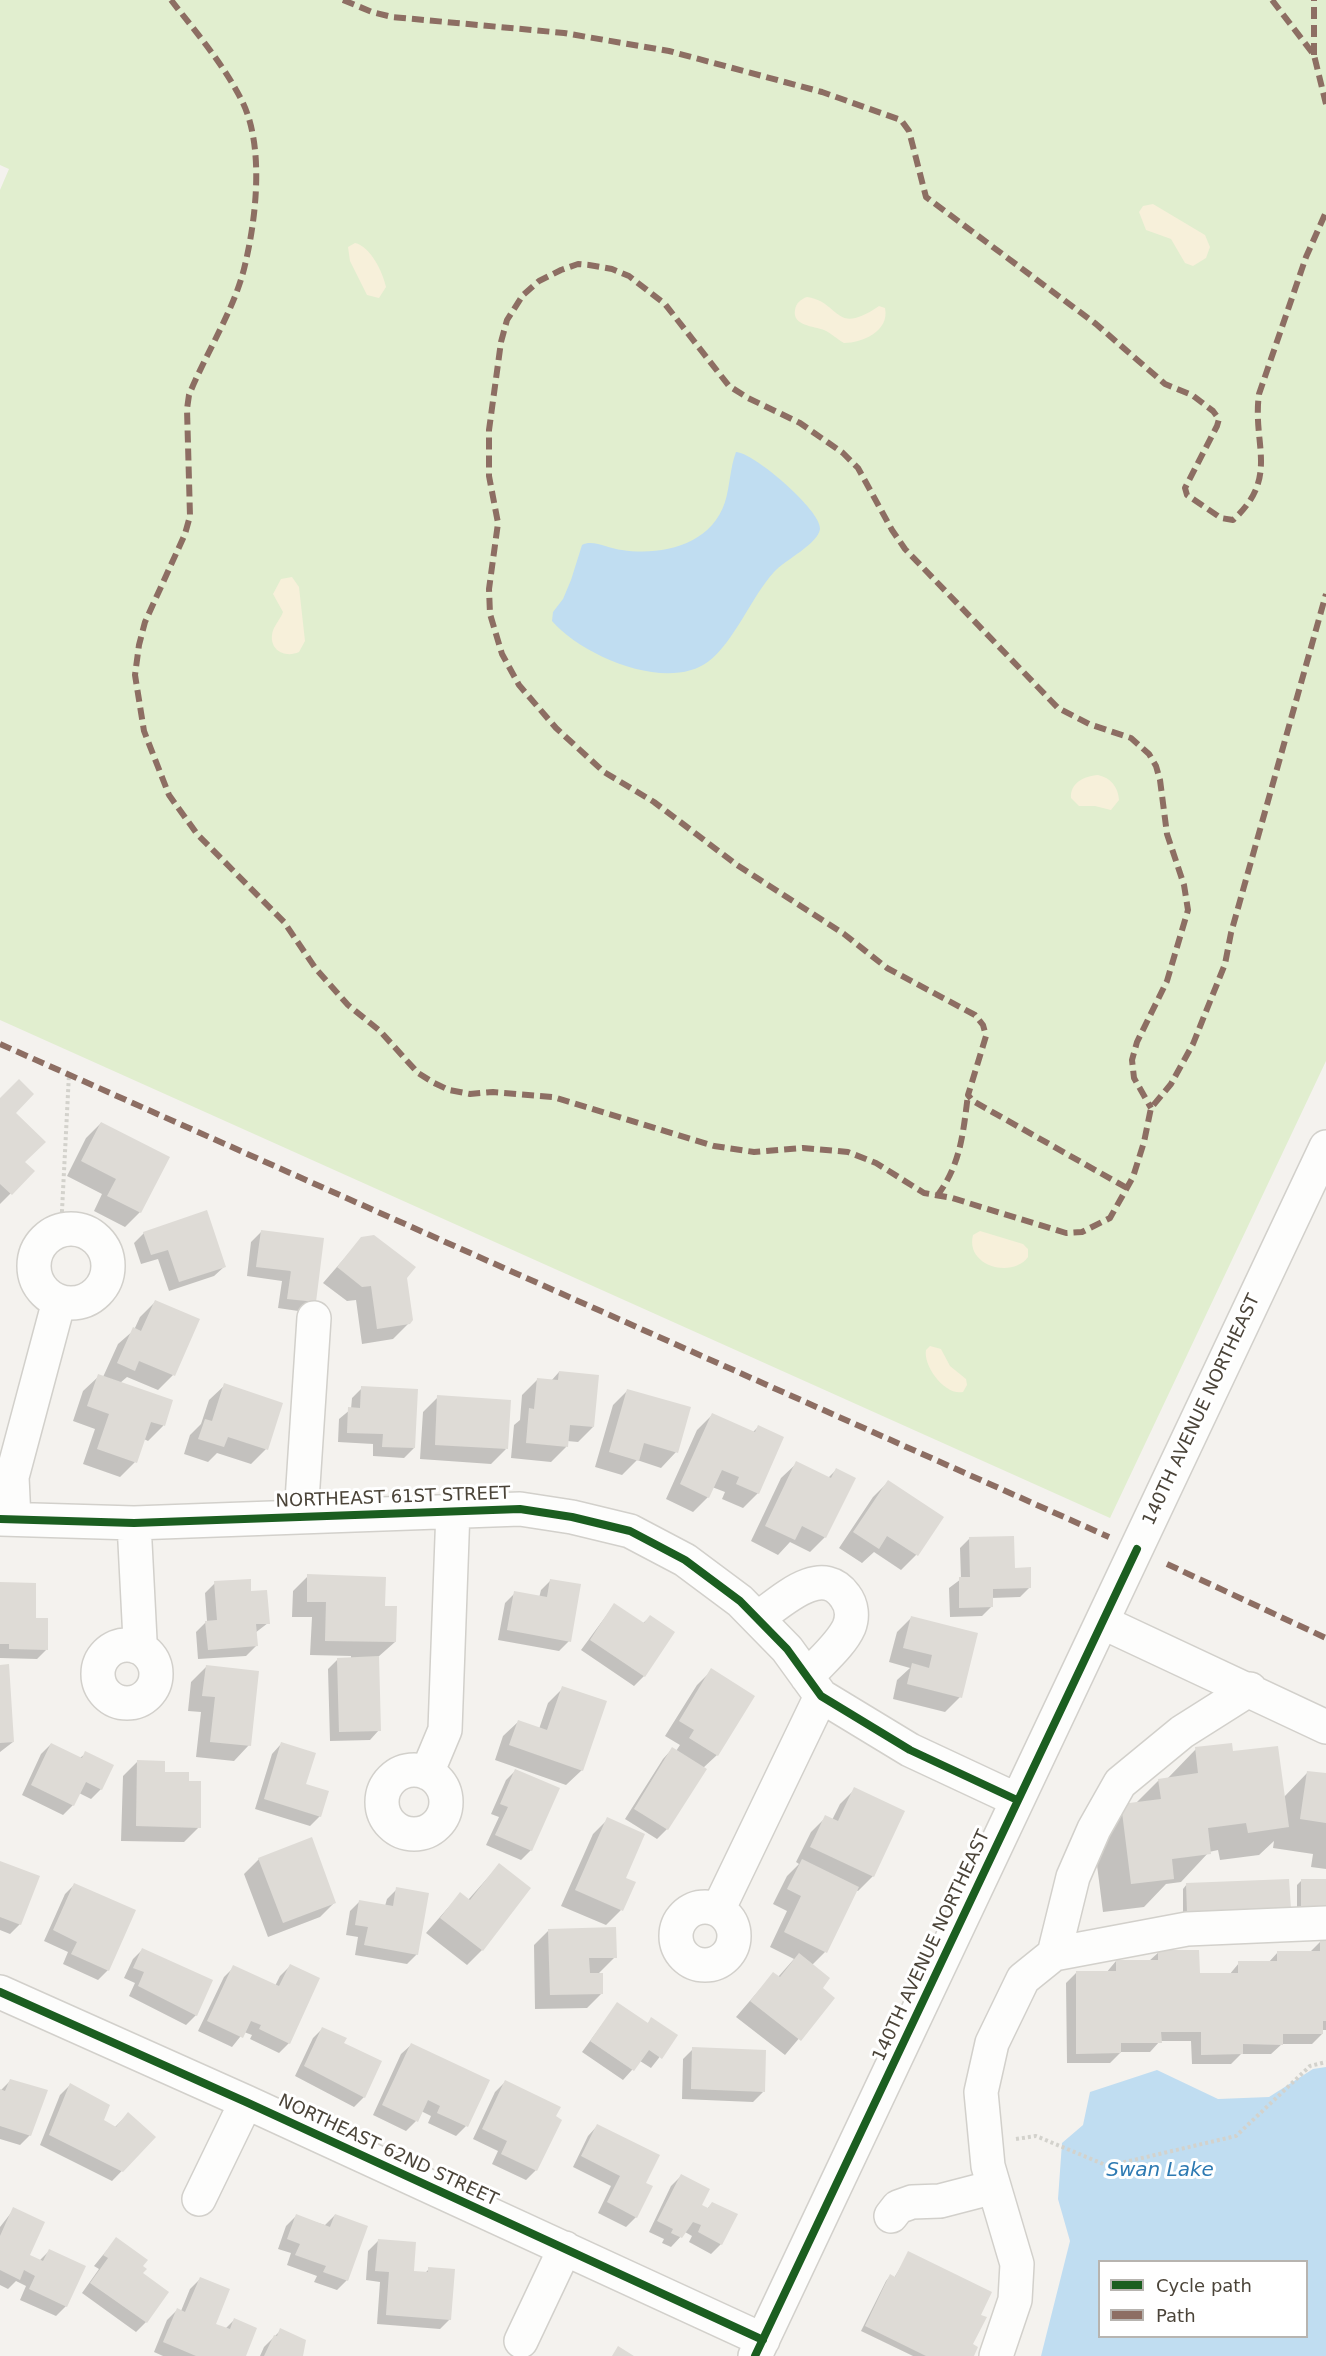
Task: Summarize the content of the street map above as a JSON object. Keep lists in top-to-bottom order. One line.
{"streets":{"street":["140TH AVENUE NORTHEAST","NORTHEAST 61ST STREET","NORTHEAST 62ND STREET"]},"crossings":[["140TH AVENUE NORTHEAST","NORTHEAST 61ST STREET"],["140TH AVENUE NORTHEAST","NORTHEAST 62ND STREET"]],"water":["Swan Lake"],"legend":["Cycle path","Path"]}
